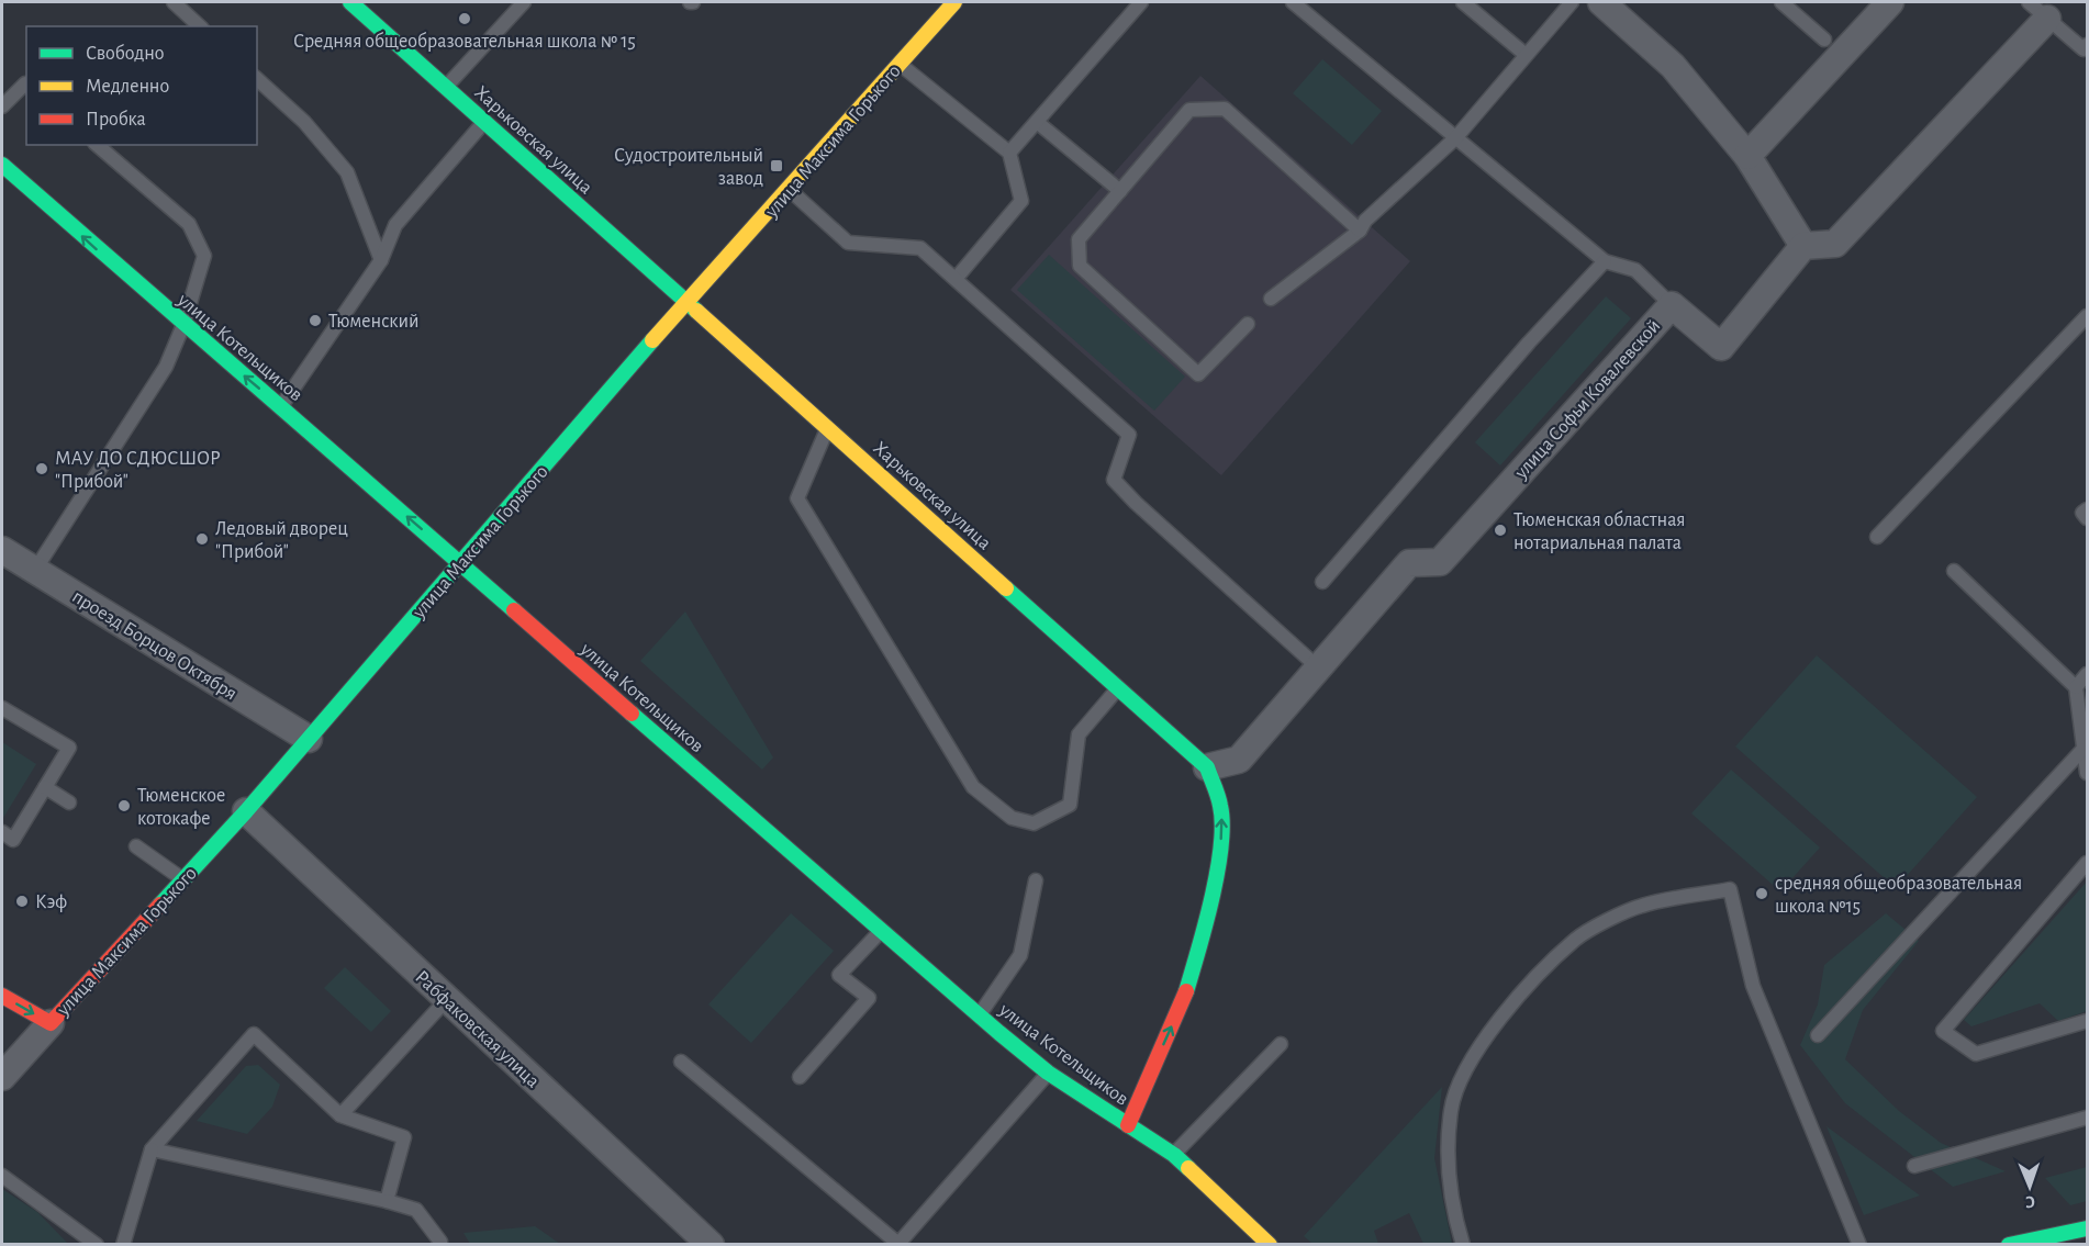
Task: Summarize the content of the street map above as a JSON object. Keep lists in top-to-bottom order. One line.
{"streets":{"street":["Харьковская улица","улица Максима Горького","улица Котельщиков","улица Софьи Ковалевской","проезд Борцов Октября","Рабфаковская улица"]},"crossings":[["Харьковская улица","улица Максима Горького"],["Харьковская улица","улица Котельщиков"],["Харьковская улица","улица Софьи Ковалевской"],["улица Максима Горького","улица Котельщиков"],["улица Максима Горького","проезд Борцов Октября"],["улица Максима Горького","Рабфаковская улица"]],"one_way":["улица Котельщиков"],"places":{"other":["Средняя общеобразовательная школа № 15","Тюменский","МАУ ДО СДЮСШОР \"Прибой\"","Тюменская областная нотариальная палата","Ледовый дворец \"Прибой\"","Тюменское котокафе","средняя общеобразовательная школа №15","Кэф"],"transit":["Судостроительный завод"]},"legend":["Свободно","Медленно","Пробка"],"north":"bottom"}
